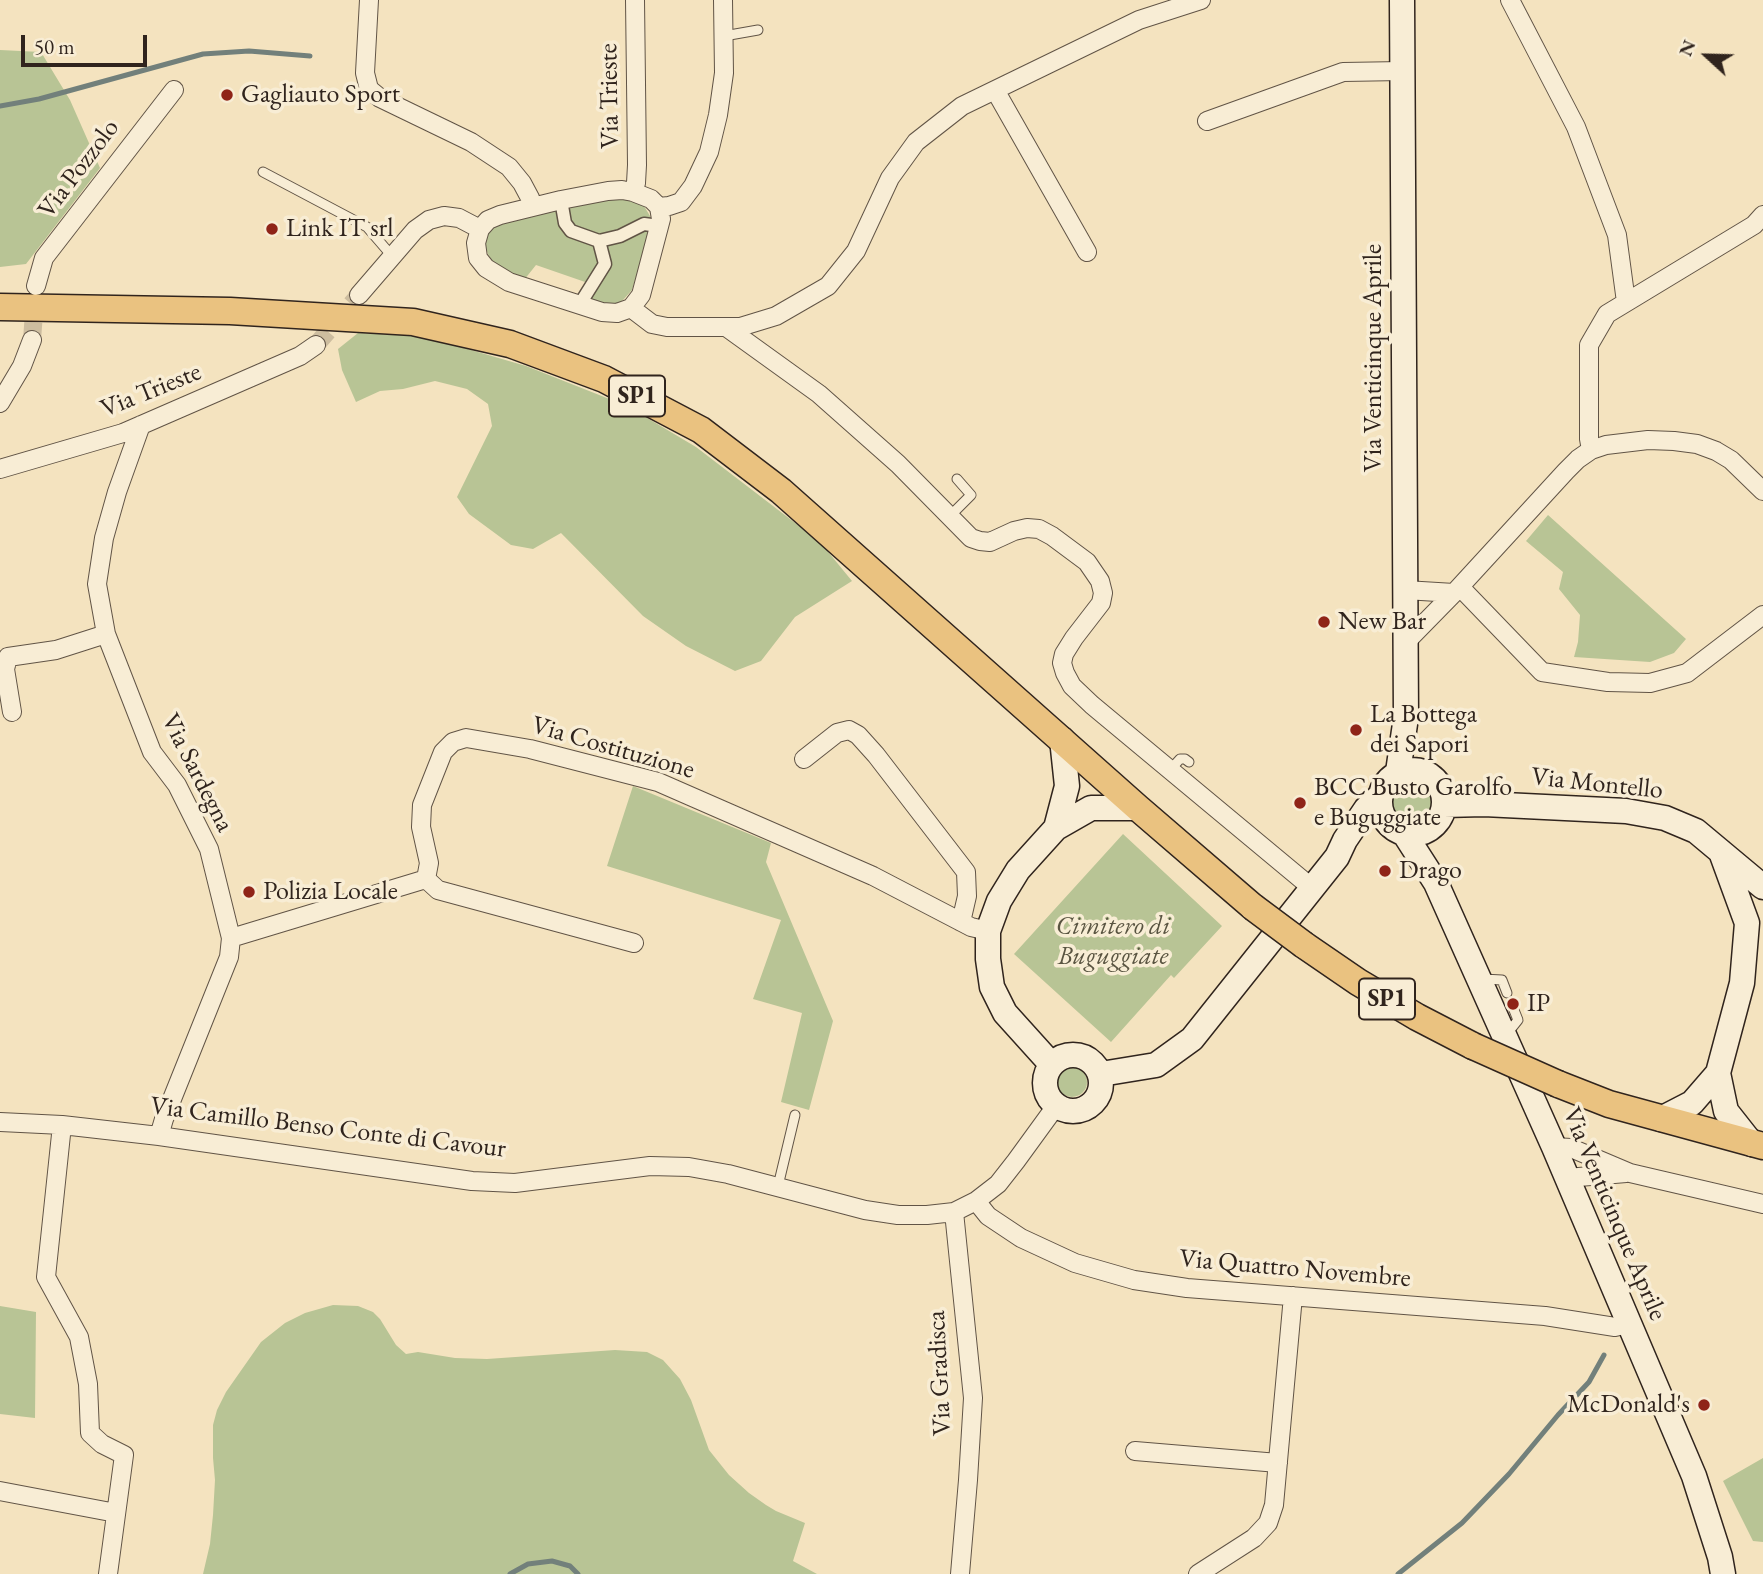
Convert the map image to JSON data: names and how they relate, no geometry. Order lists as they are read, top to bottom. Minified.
{"streets":{"main road":["Via Venticinque Aprile","SP1","Via Montello"],"street":["Via Trieste","Via Pozzolo","Via Costituzione","Via Sardegna","Via Camillo Benso Conte di Cavour","Via Quattro Novembre","Via Gradisca"]},"crossings":[["Via Trieste","Via Sardegna"],["Via Venticinque Aprile","Via Montello"],["Via Venticinque Aprile","Via Quattro Novembre"],["Via Sardegna","Via Camillo Benso Conte di Cavour"],["Via Camillo Benso Conte di Cavour","Via Quattro Novembre"],["Via Camillo Benso Conte di Cavour","Via Gradisca"]],"parks":["Cimitero di Buguggiate"],"places":["Gagliauto Sport","Link IT srl","New Bar","La Bottega dei Sapori","BCC Busto Garolfo e Buguggiate","Drago","Polizia Locale","IP","McDonald's"],"scale_bar":"50 m","north":"left"}
